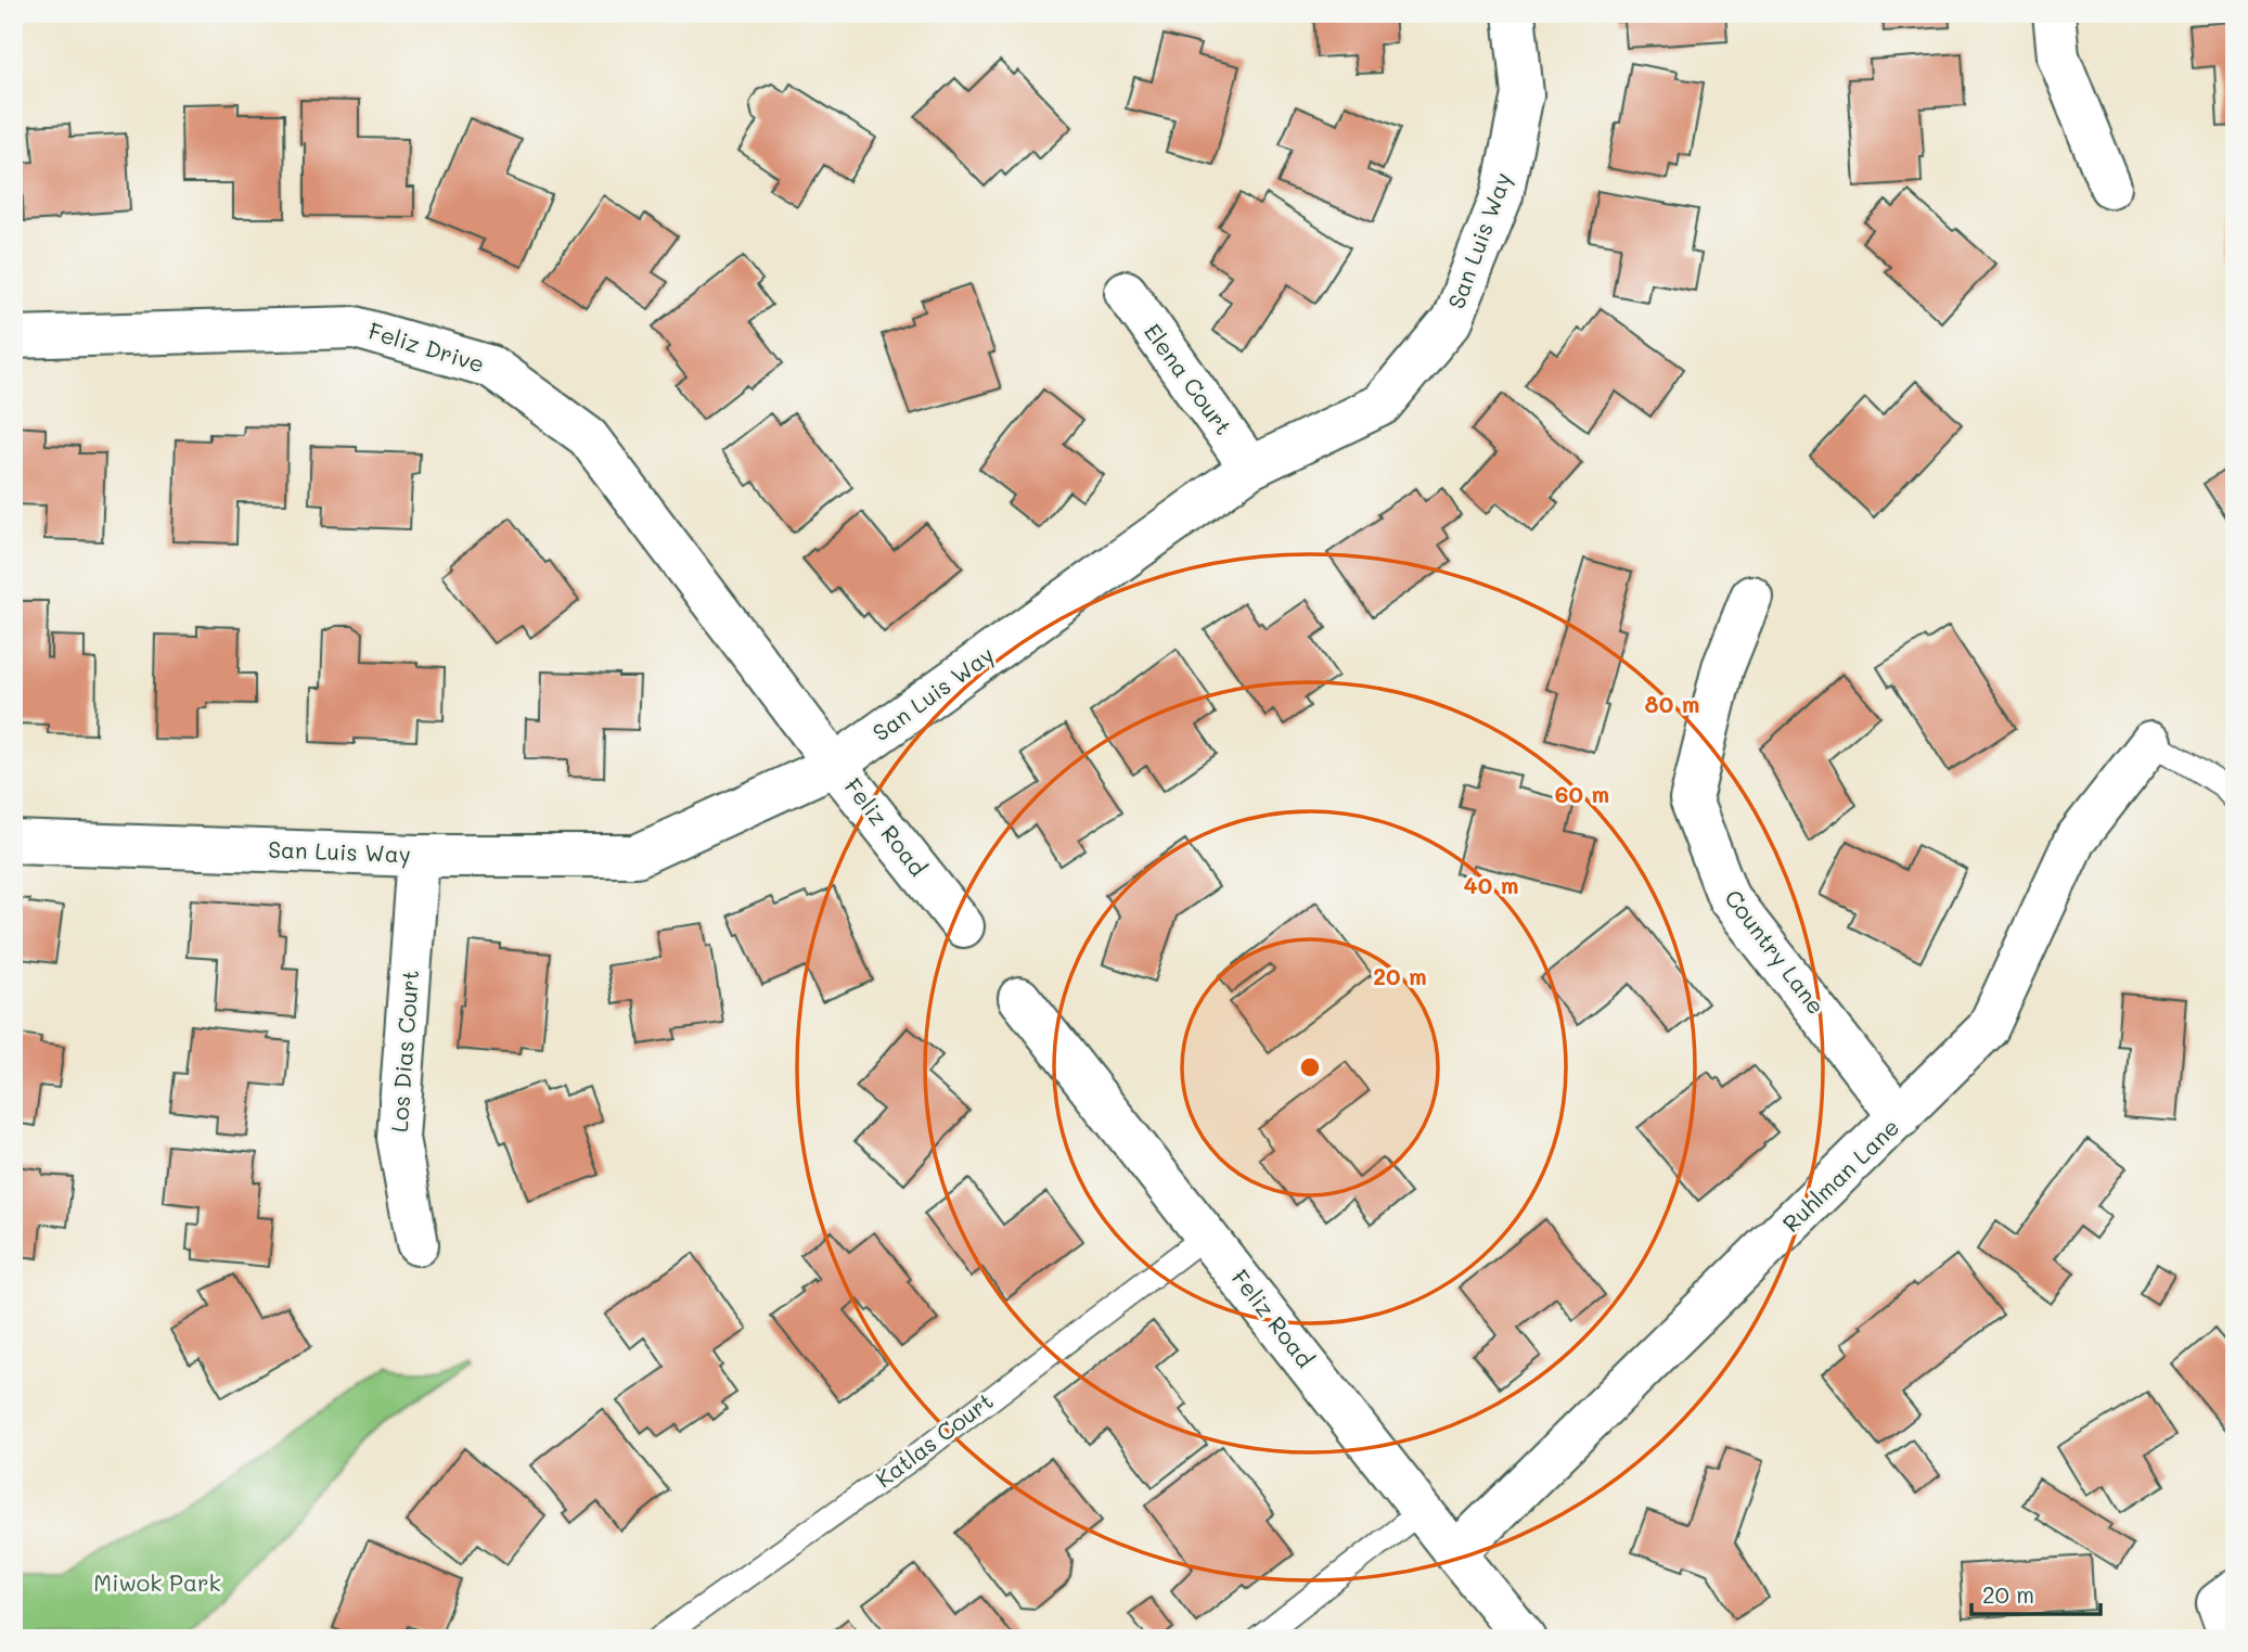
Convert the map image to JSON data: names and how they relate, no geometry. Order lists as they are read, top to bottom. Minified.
{"streets":{"street":["San Luis Way","Feliz Drive","Elena Court","Feliz Road","Country Lane","Los Dias Court","Ruhlman Lane"],"lane":["Katlas Court"]},"crossings":[["San Luis Way","Feliz Drive"],["San Luis Way","Elena Court"],["San Luis Way","Feliz Road"],["San Luis Way","Los Dias Court"],["Feliz Drive","Feliz Road"],["Feliz Road","Ruhlman Lane"],["Feliz Road","Katlas Court"],["Country Lane","Ruhlman Lane"]],"parks":["Miwok Park"],"scale_bar":"20 m","rings":["80 m","60 m","40 m","20 m"]}
